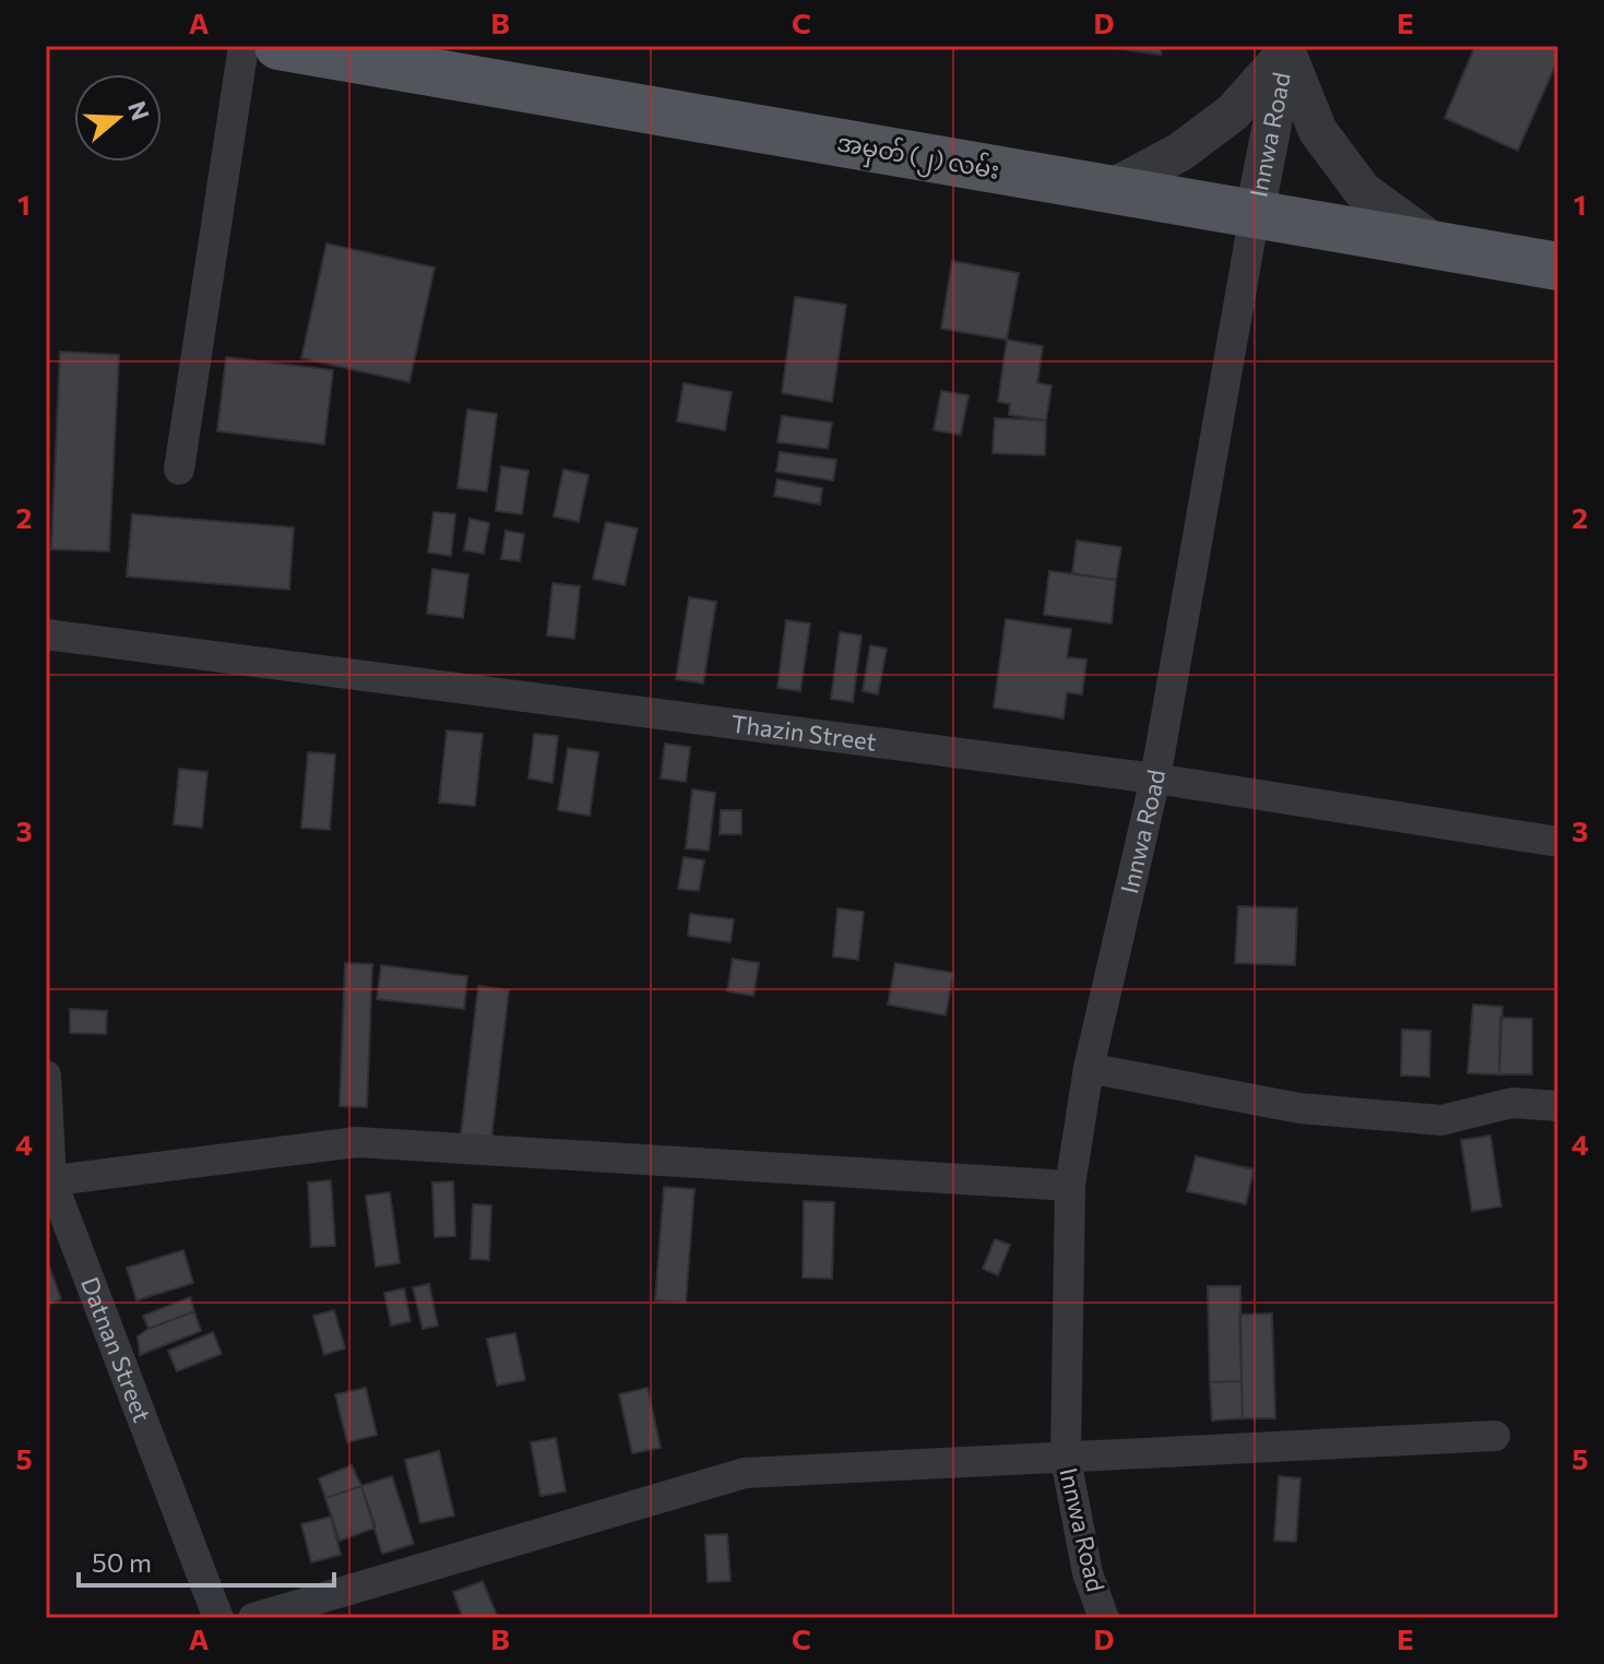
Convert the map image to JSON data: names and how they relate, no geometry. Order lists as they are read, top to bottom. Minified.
{"streets":{"main road":["အမှတ် (၂) လမ်း"],"street":["Innwa Road","Thazin Street","Datnan Street"]},"crossings":[["Innwa Road","အမှတ် (၂) လမ်း"],["Innwa Road","Thazin Street"]],"scale_bar":"50 m","north":"right","grid":{"columns":["A","B","C","D","E"],"rows":["1","2","3","4","5"]}}
